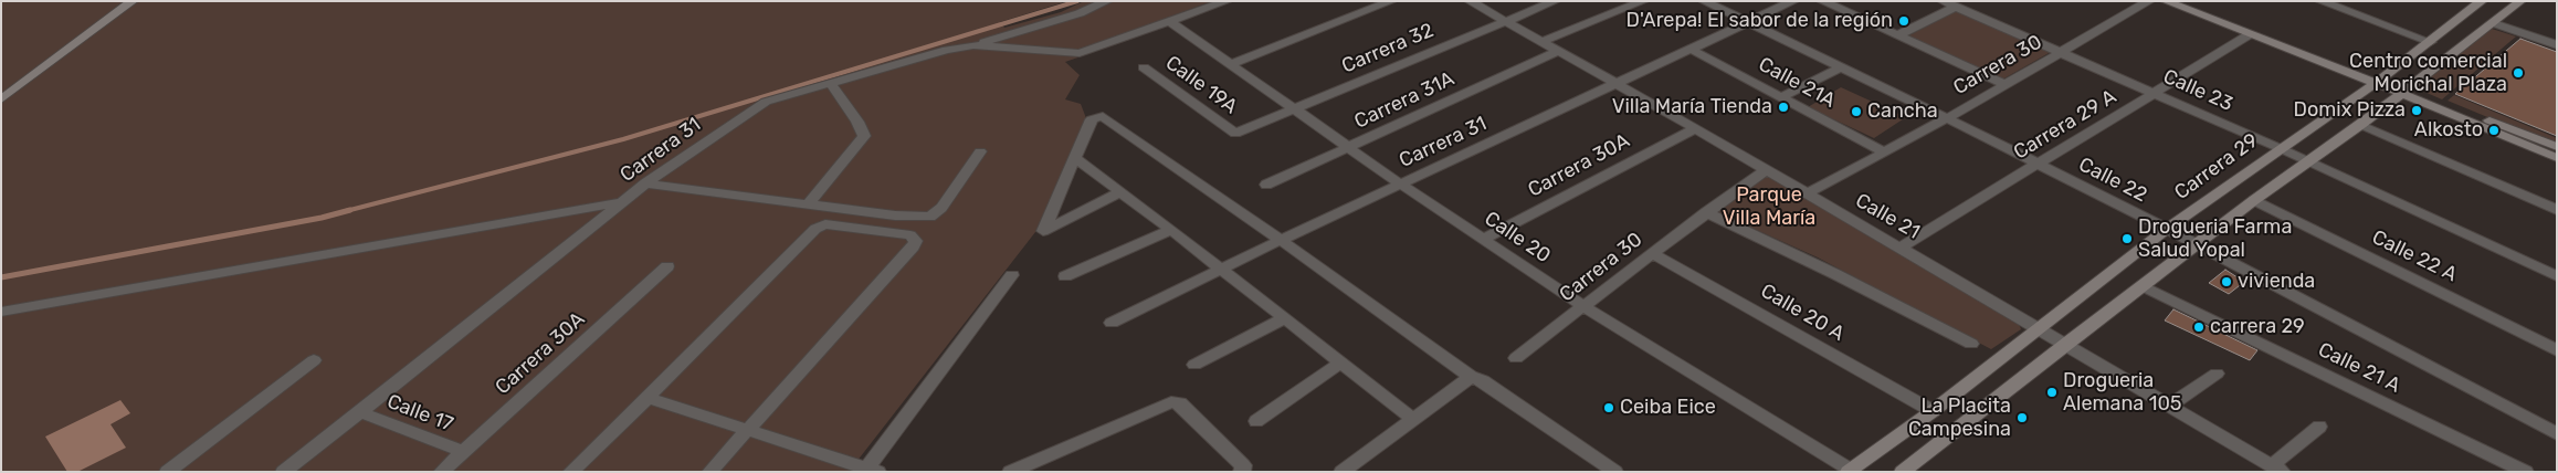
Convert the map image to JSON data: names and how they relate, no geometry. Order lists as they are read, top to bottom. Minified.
{"streets":{"main road":["Carrera 29"],"street":["Carrera 32","Carrera 30","Calle 21A","Calle 19A","Calle 23","Carrera 31A","Carrera 29 A","Carrera 31","Carrera 30A","Calle 22","Calle 21","Calle 20","Calle 22 A","Calle 20 A","Calle 21 A","Calle 17"]},"crossings":[["Carrera 32","Calle 19A"],["Carrera 32","Calle 21"],["Carrera 32","Calle 20"],["Carrera 30","Calle 21A"],["Carrera 30","Calle 23"],["Carrera 30","Calle 22"],["Carrera 30","Calle 21"],["Carrera 30","Calle 20"],["Carrera 30","Calle 20 A"],["Calle 21A","Carrera 31"],["Calle 23","Carrera 29 A"],["Calle 23","Carrera 29"],["Carrera 31A","Calle 21"],["Carrera 31A","Calle 20"],["Carrera 29 A","Calle 22"],["Carrera 29 A","Calle 21"],["Carrera 31","Calle 22"],["Carrera 31","Calle 21"],["Carrera 31","Calle 20"],["Carrera 31","Calle 17"],["Carrera 30A","Calle 21"],["Carrera 30A","Calle 20"],["Carrera 30A","Calle 17"],["Carrera 29","Calle 22"],["Carrera 29","Calle 21"],["Carrera 29","Calle 20"],["Carrera 29","Calle 20 A"]],"parks":["Parque Villa María"],"places":["D'Arepa! El sabor de la región","Centro comercial Morichal Plaza","Villa María Tienda","Domix Pizza","Cancha","Alkosto","Drogueria Farma Salud Yopal","vivienda","carrera 29","Drogueria Alemana 105","Ceiba Eice","La Placita Campesina"]}
